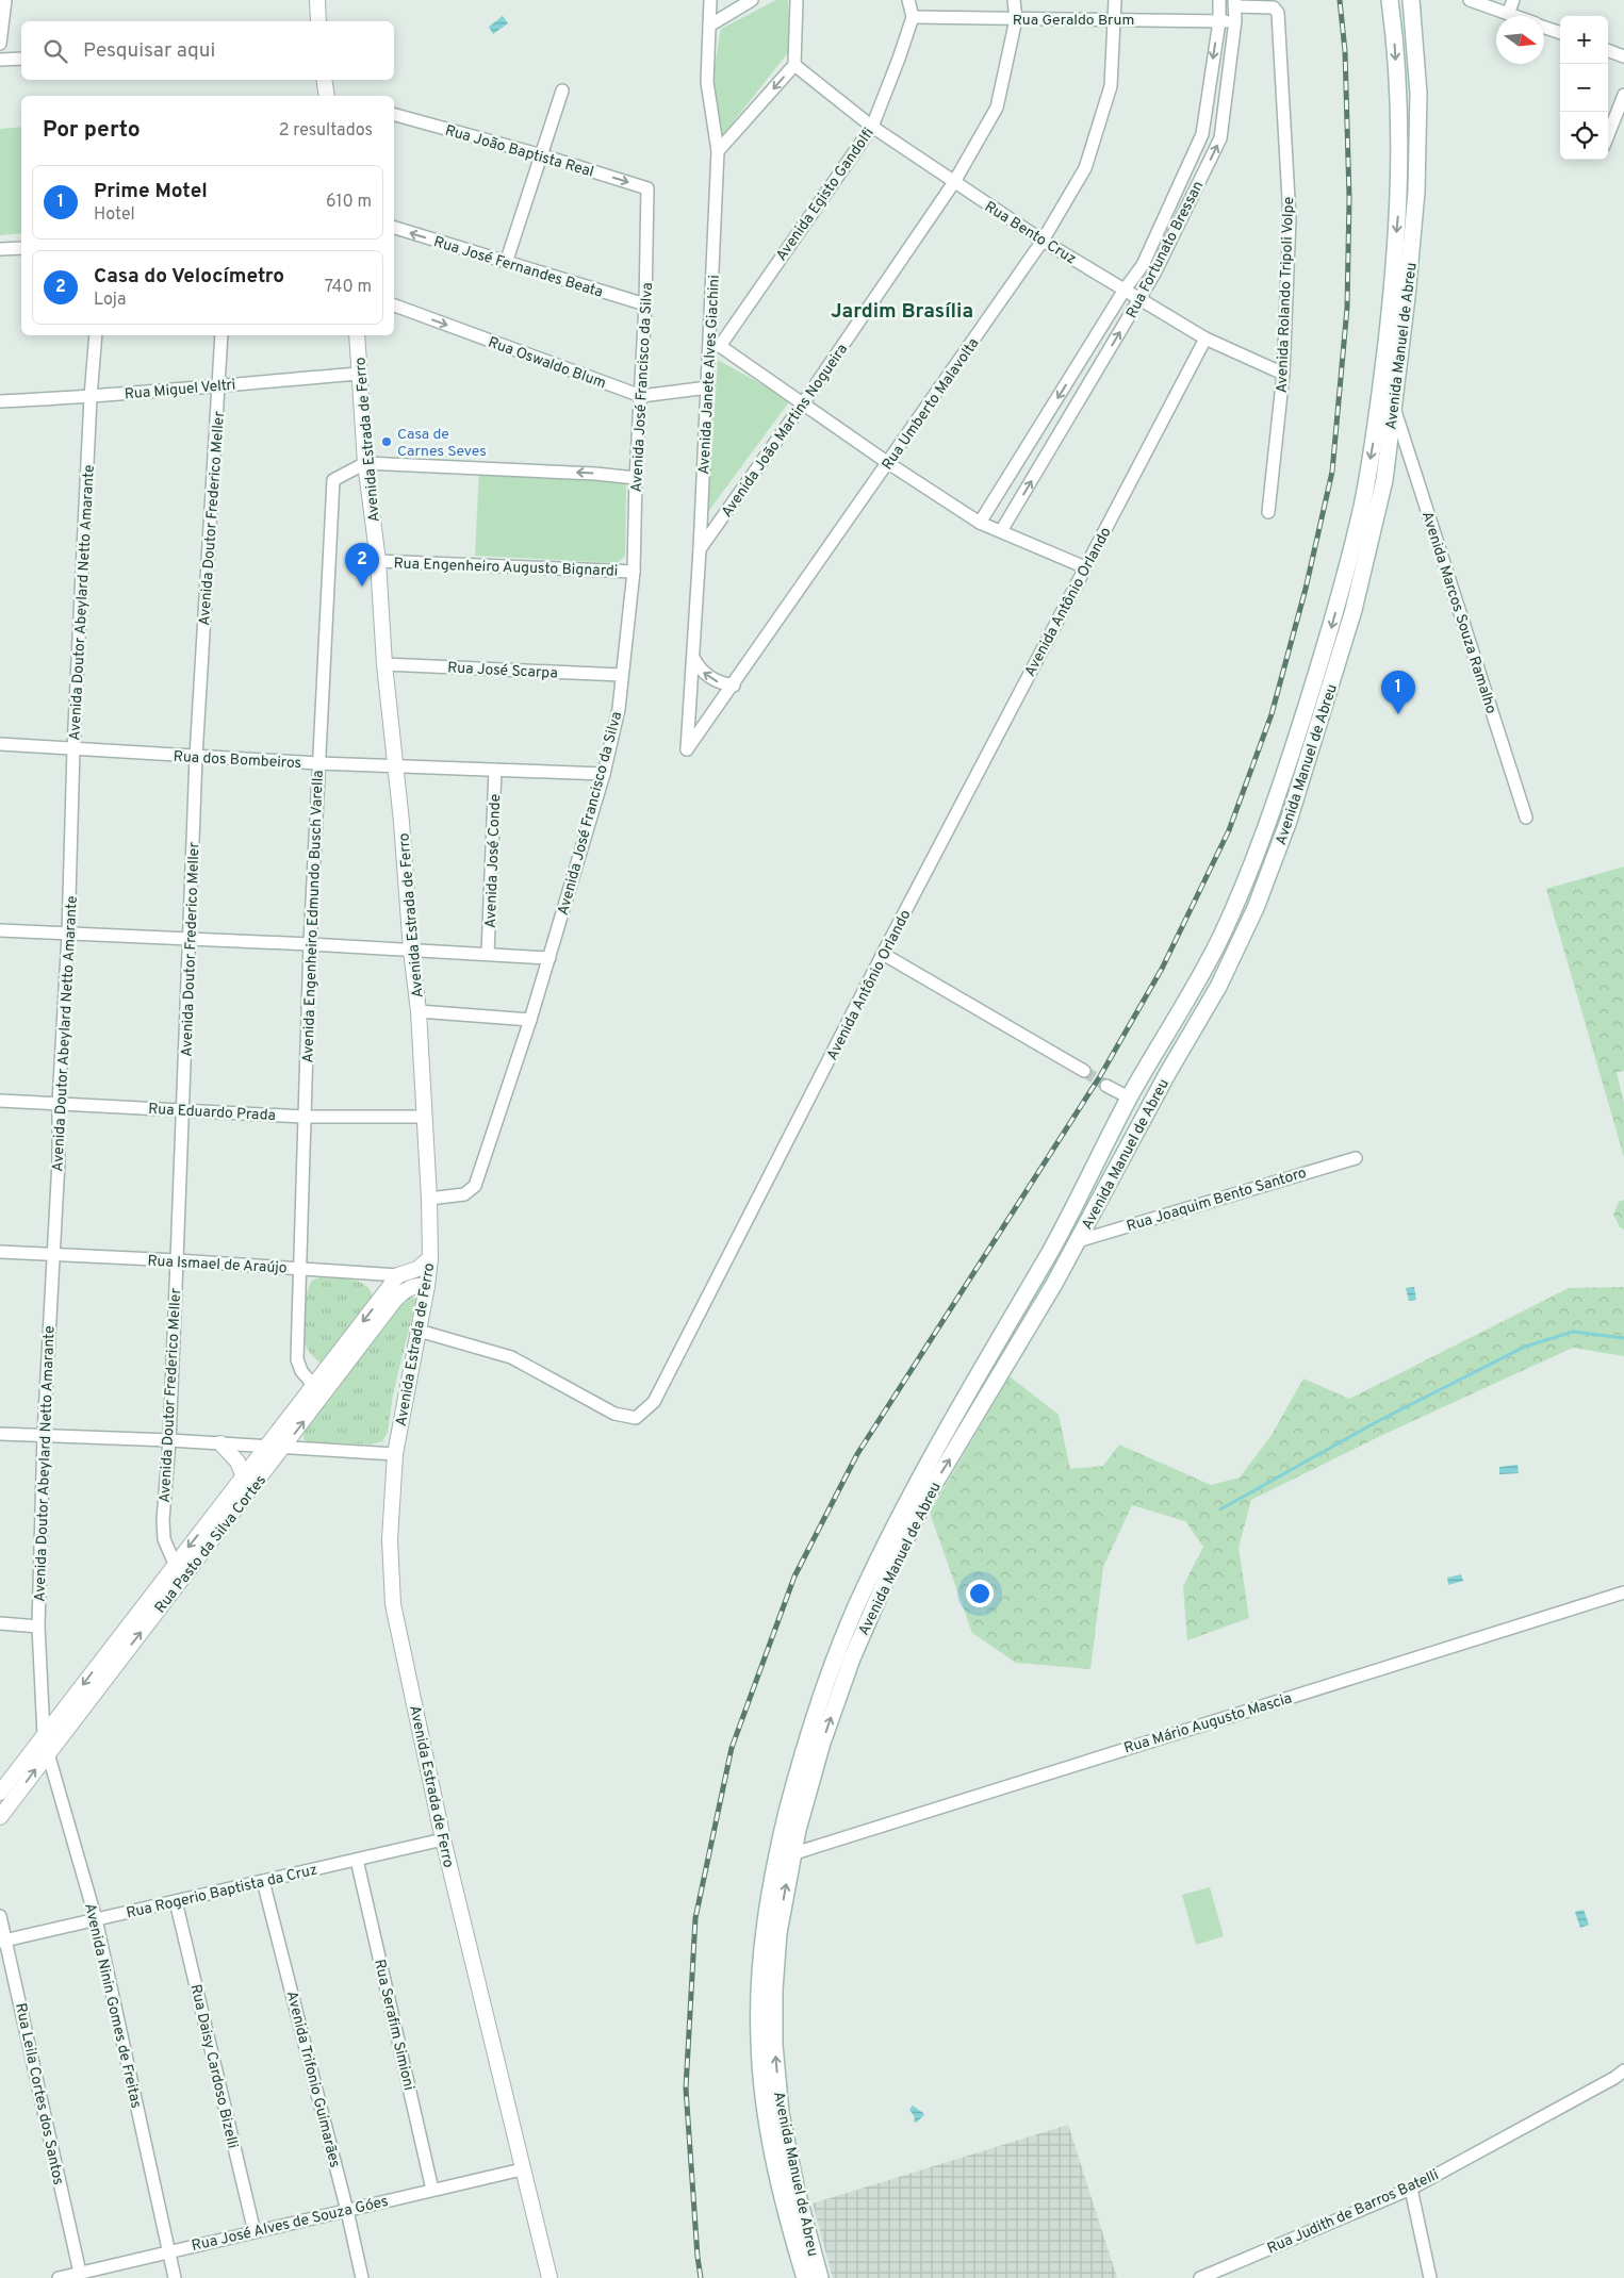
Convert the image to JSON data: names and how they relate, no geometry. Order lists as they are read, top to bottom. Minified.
{"streets":{"main road":["Avenida Manuel de Abreu"],"street":["Rua Geraldo Brum","Rua João Baptista Real","Avenida Egisto Gandolfi","Rua Bento Cruz","Rua Fortunato Bressan","Rua José Fernandes Beata","Avenida Rolando Tripoli Volpe","Rua Oswaldo Blum","Avenida Janete Alves Giachini","Avenida José Francisco da Silva","Rua Miguel Veltri","Rua Umberto Malavolta","Avenida João Martins Nogueira","Avenida Estrada de Ferro","Avenida Doutor Frederico Meller","Rua Engenheiro Augusto Bignardi","Avenida Antônio Orlando","Avenida Doutor Abeylard Netto Amarante","Avenida Marcos Souza Ramalho","Rua José Scarpa","Rua dos Bombeiros","Avenida José Conde","Avenida Engenheiro Edmundo Busch Varella","Rua Eduardo Prada","Rua Joaquim Bento Santoro","Rua Ismael de Araújo","Rua Pasto da Silva Cortes","Rua Mário Augusto Mascia","Rua Rogerio Baptista da Cruz","Avenida Ninin Gomes de Freitas","Rua Serafim Simioni","Rua Daisy Cardoso Bizelli","Avenida Trifonio Guimarães","Rua Leila Cortes dos Santos","Rua Judith de Barros Batelli","Rua José Alves de Souza Góes"]},"crossings":[["Rua Geraldo Brum","Avenida Egisto Gandolfi"],["Rua Geraldo Brum","Rua Fortunato Bressan"],["Rua Geraldo Brum","Rua Umberto Malavolta"],["Rua Geraldo Brum","Avenida João Martins Nogueira"],["Rua João Baptista Real","Avenida José Francisco da Silva"],["Avenida Egisto Gandolfi","Rua Bento Cruz"],["Avenida Egisto Gandolfi","Avenida Janete Alves Giachini"],["Rua Bento Cruz","Rua Fortunato Bressan"],["Rua Bento Cruz","Avenida Rolando Tripoli Volpe"],["Rua Bento Cruz","Rua Umberto Malavolta"],["Rua Bento Cruz","Avenida João Martins Nogueira"],["Rua Bento Cruz","Avenida Antônio Orlando"],["Rua Fortunato Bressan","Avenida Rolando Tripoli Volpe"],["Rua José Fernandes Beata","Avenida José Francisco da Silva"],["Avenida Manuel de Abreu","Avenida Marcos Souza Ramalho"],["Avenida Manuel de Abreu","Rua Joaquim Bento Santoro"],["Avenida Manuel de Abreu","Rua Mário Augusto Mascia"],["Rua Oswaldo Blum","Avenida Janete Alves Giachini"],["Rua Oswaldo Blum","Avenida José Francisco da Silva"],["Avenida Janete Alves Giachini","Rua Umberto Malavolta"],["Avenida Janete Alves Giachini","Avenida João Martins Nogueira"],["Avenida José Francisco da Silva","Avenida Estrada de Ferro"],["Avenida José Francisco da Silva","Rua Engenheiro Augusto Bignardi"],["Avenida José Francisco da Silva","Rua José Scarpa"],["Avenida José Francisco da Silva","Rua dos Bombeiros"],["Rua Miguel Veltri","Avenida Estrada de Ferro"],["Rua Miguel Veltri","Avenida Doutor Frederico Meller"],["Rua Miguel Veltri","Avenida Doutor Abeylard Netto Amarante"],["Avenida Estrada de Ferro","Rua Engenheiro Augusto Bignardi"],["Avenida Estrada de Ferro","Avenida Antônio Orlando"],["Avenida Estrada de Ferro","Rua José Scarpa"],["Avenida Estrada de Ferro","Rua dos Bombeiros"],["Avenida Estrada de Ferro","Avenida Engenheiro Edmundo Busch Varella"],["Avenida Estrada de Ferro","Rua Eduardo Prada"],["Avenida Estrada de Ferro","Rua Ismael de Araújo"],["Avenida Estrada de Ferro","Rua Pasto da Silva Cortes"],["Avenida Estrada de Ferro","Rua Rogerio Baptista da Cruz"],["Avenida Estrada de Ferro","Rua José Alves de Souza Góes"],["Avenida Doutor Frederico Meller","Rua dos Bombeiros"],["Avenida Doutor Frederico Meller","Rua Eduardo Prada"],["Avenida Doutor Frederico Meller","Rua Ismael de Araújo"],["Avenida Doutor Frederico Meller","Rua Pasto da Silva Cortes"],["Avenida Doutor Abeylard Netto Amarante","Rua dos Bombeiros"],["Avenida Doutor Abeylard Netto Amarante","Rua Eduardo Prada"],["Avenida Doutor Abeylard Netto Amarante","Rua Ismael de Araújo"],["Avenida Doutor Abeylard Netto Amarante","Rua Pasto da Silva Cortes"],["Avenida Doutor Abeylard Netto Amarante","Avenida Ninin Gomes de Freitas"],["Rua dos Bombeiros","Avenida José Conde"],["Rua dos Bombeiros","Avenida Engenheiro Edmundo Busch Varella"],["Avenida Engenheiro Edmundo Busch Varella","Rua Eduardo Prada"],["Avenida Engenheiro Edmundo Busch Varella","Rua Ismael de Araújo"],["Avenida Engenheiro Edmundo Busch Varella","Rua Pasto da Silva Cortes"],["Rua Ismael de Araújo","Rua Pasto da Silva Cortes"],["Rua Pasto da Silva Cortes","Avenida Ninin Gomes de Freitas"],["Rua Rogerio Baptista da Cruz","Avenida Ninin Gomes de Freitas"],["Rua Rogerio Baptista da Cruz","Rua Serafim Simioni"],["Rua Rogerio Baptista da Cruz","Rua Daisy Cardoso Bizelli"],["Rua Rogerio Baptista da Cruz","Avenida Trifonio Guimarães"],["Rua Rogerio Baptista da Cruz","Rua Leila Cortes dos Santos"],["Avenida Ninin Gomes de Freitas","Rua José Alves de Souza Góes"],["Rua Serafim Simioni","Rua José Alves de Souza Góes"],["Rua Daisy Cardoso Bizelli","Rua José Alves de Souza Góes"],["Avenida Trifonio Guimarães","Rua José Alves de Souza Góes"],["Rua Leila Cortes dos Santos","Rua José Alves de Souza Góes"]],"one_way":["Rua João Baptista Real","Rua José Fernandes Beata","Rua Oswaldo Blum"],"districts":["Jardim Brasília"],"places":["Casa de Carnes Seves"],"north":"right","page":{"map_buttons":["+","−"],"search":"Pesquisar aqui","heading":["Por perto","2 resultados"],"list":[{"mark":"1","name":"Prime Motel","note":"Hotel","value":"610 m"},{"mark":"2","name":"Casa do Velocímetro","note":"Loja","value":"740 m"}],"pins":["2","1"]}}
